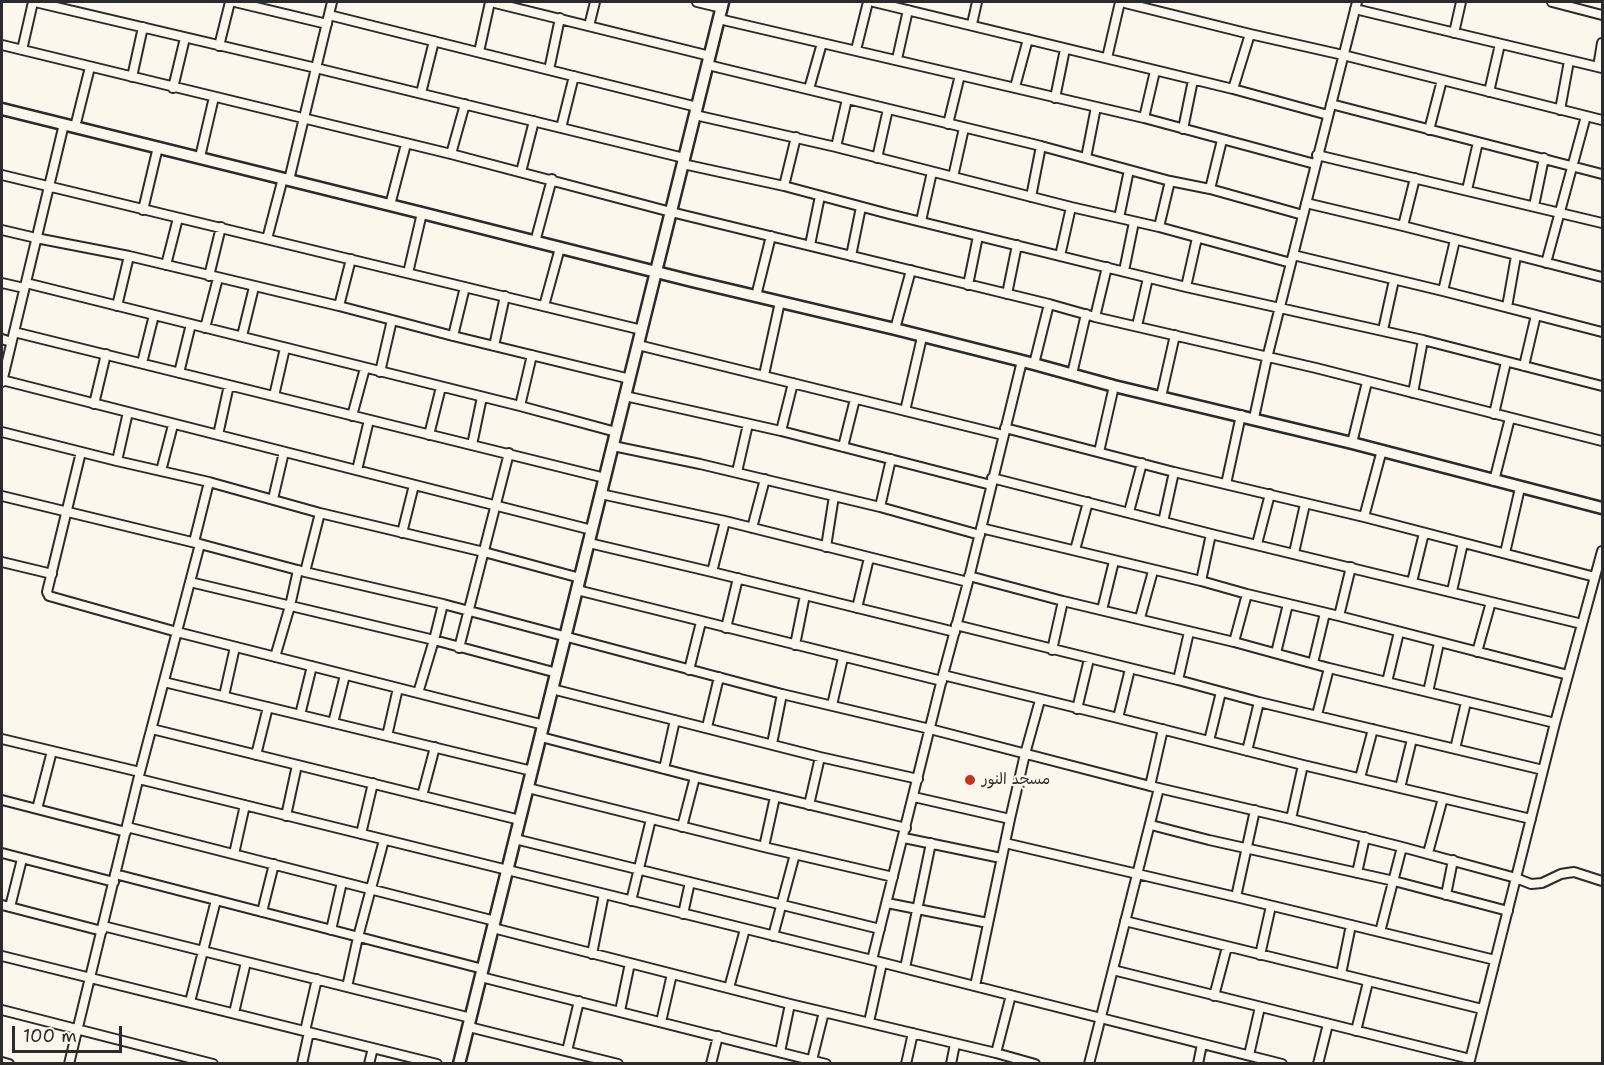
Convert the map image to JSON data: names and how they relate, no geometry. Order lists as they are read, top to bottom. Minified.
{"places":["مسجد النور"],"scale_bar":"100 m"}
